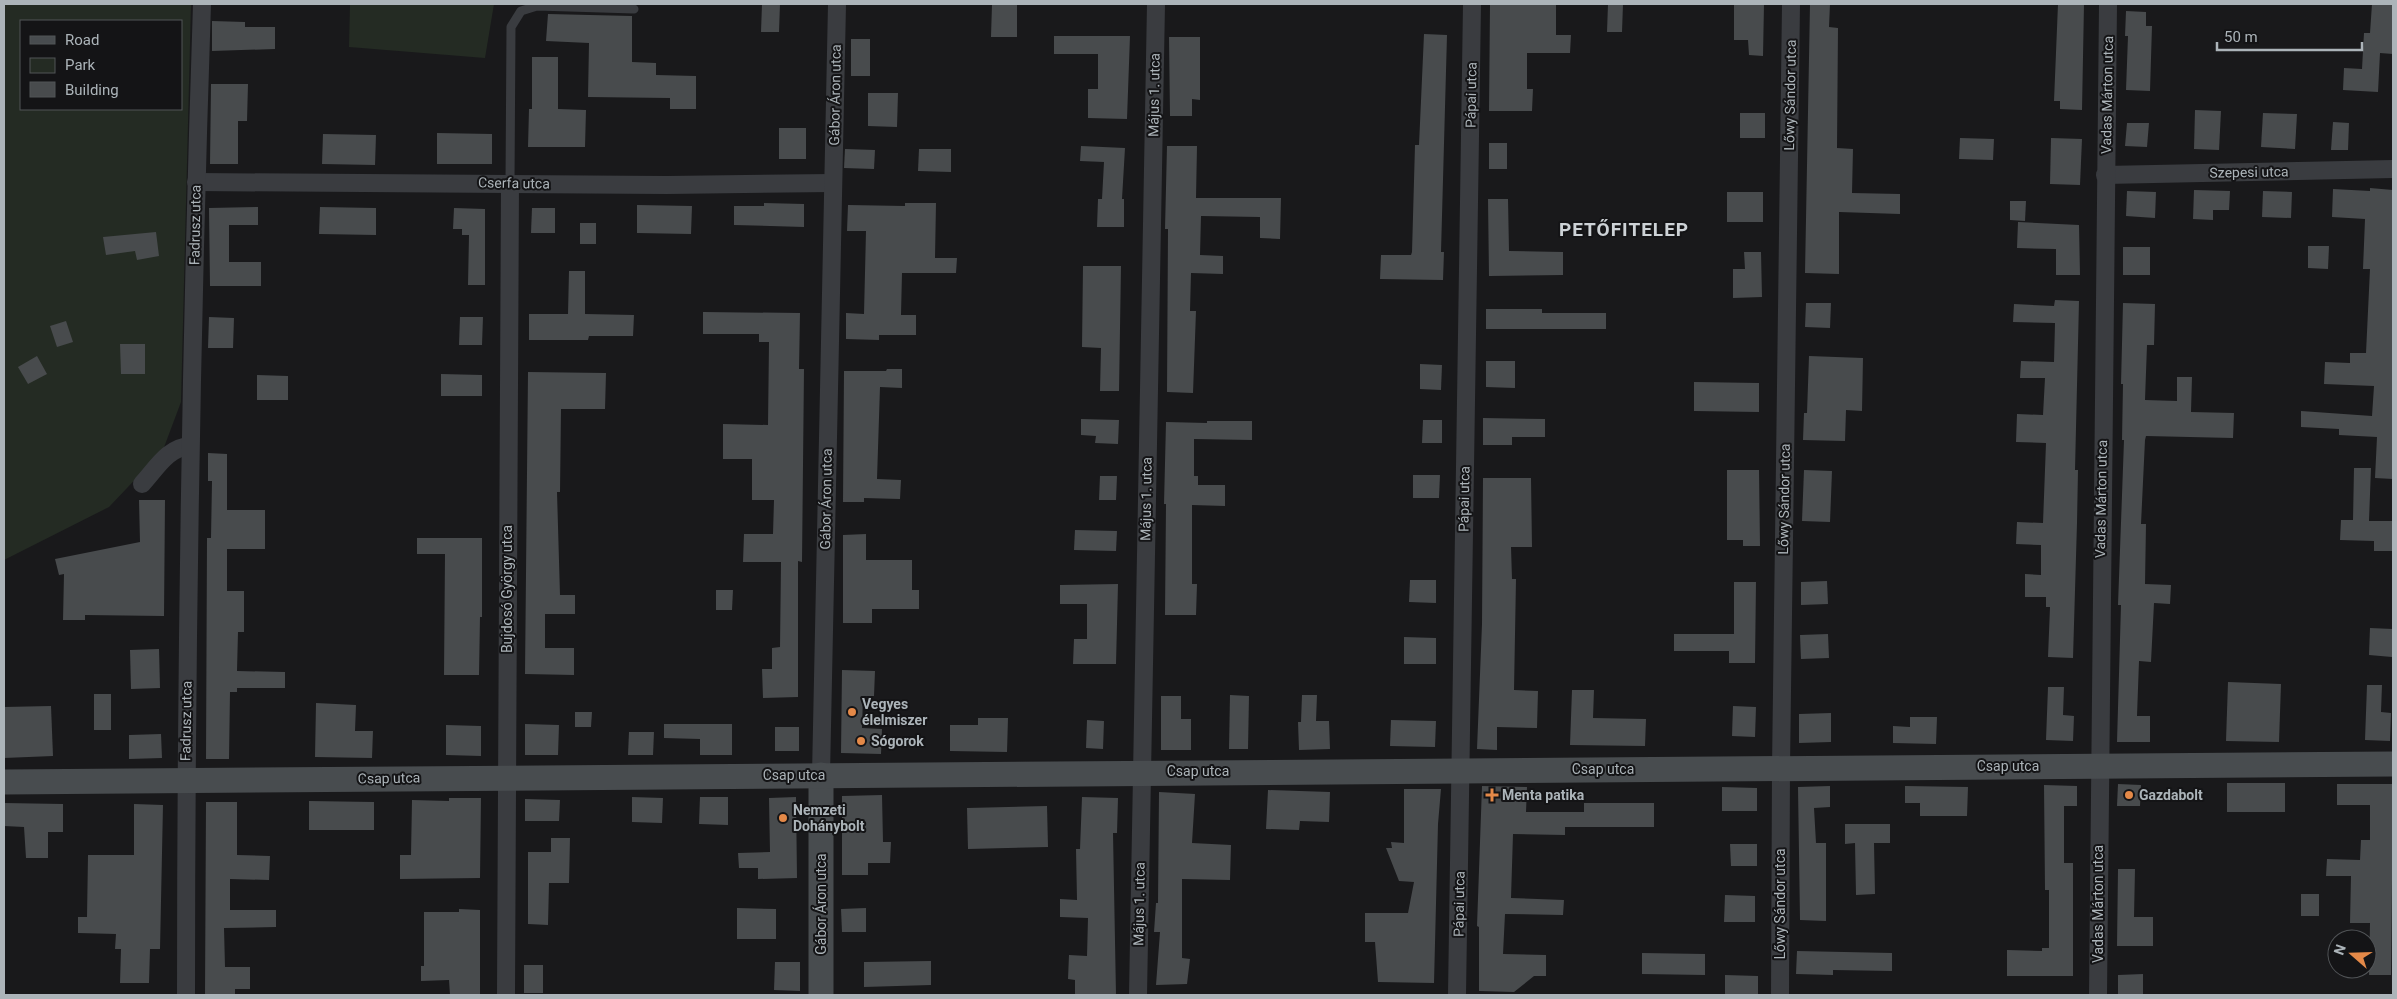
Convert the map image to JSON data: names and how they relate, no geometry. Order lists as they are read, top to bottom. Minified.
{"streets":{"street":["Gábor Áron utca","Május 1. utca","Pápai utca","Lőwy Sándor utca","Vadas Márton utca","Szepesi utca","Cserfa utca","Fadrusz utca","Bujdosó György utca","Csap utca"]},"crossings":[["Gábor Áron utca","Cserfa utca"],["Gábor Áron utca","Csap utca"],["Május 1. utca","Csap utca"],["Pápai utca","Csap utca"],["Lőwy Sándor utca","Csap utca"],["Vadas Márton utca","Szepesi utca"],["Vadas Márton utca","Csap utca"],["Cserfa utca","Fadrusz utca"],["Cserfa utca","Bujdosó György utca"],["Fadrusz utca","Csap utca"],["Bujdosó György utca","Csap utca"]],"districts":["PETŐFITELEP"],"places":{"other":["Vegyes élelmiszer","Sógorok","Gazdabolt","Nemzeti Dohánybolt"],"health":["Menta patika"]},"legend":["Road","Park","Building"],"scale_bar":"50 m","north":"left"}
